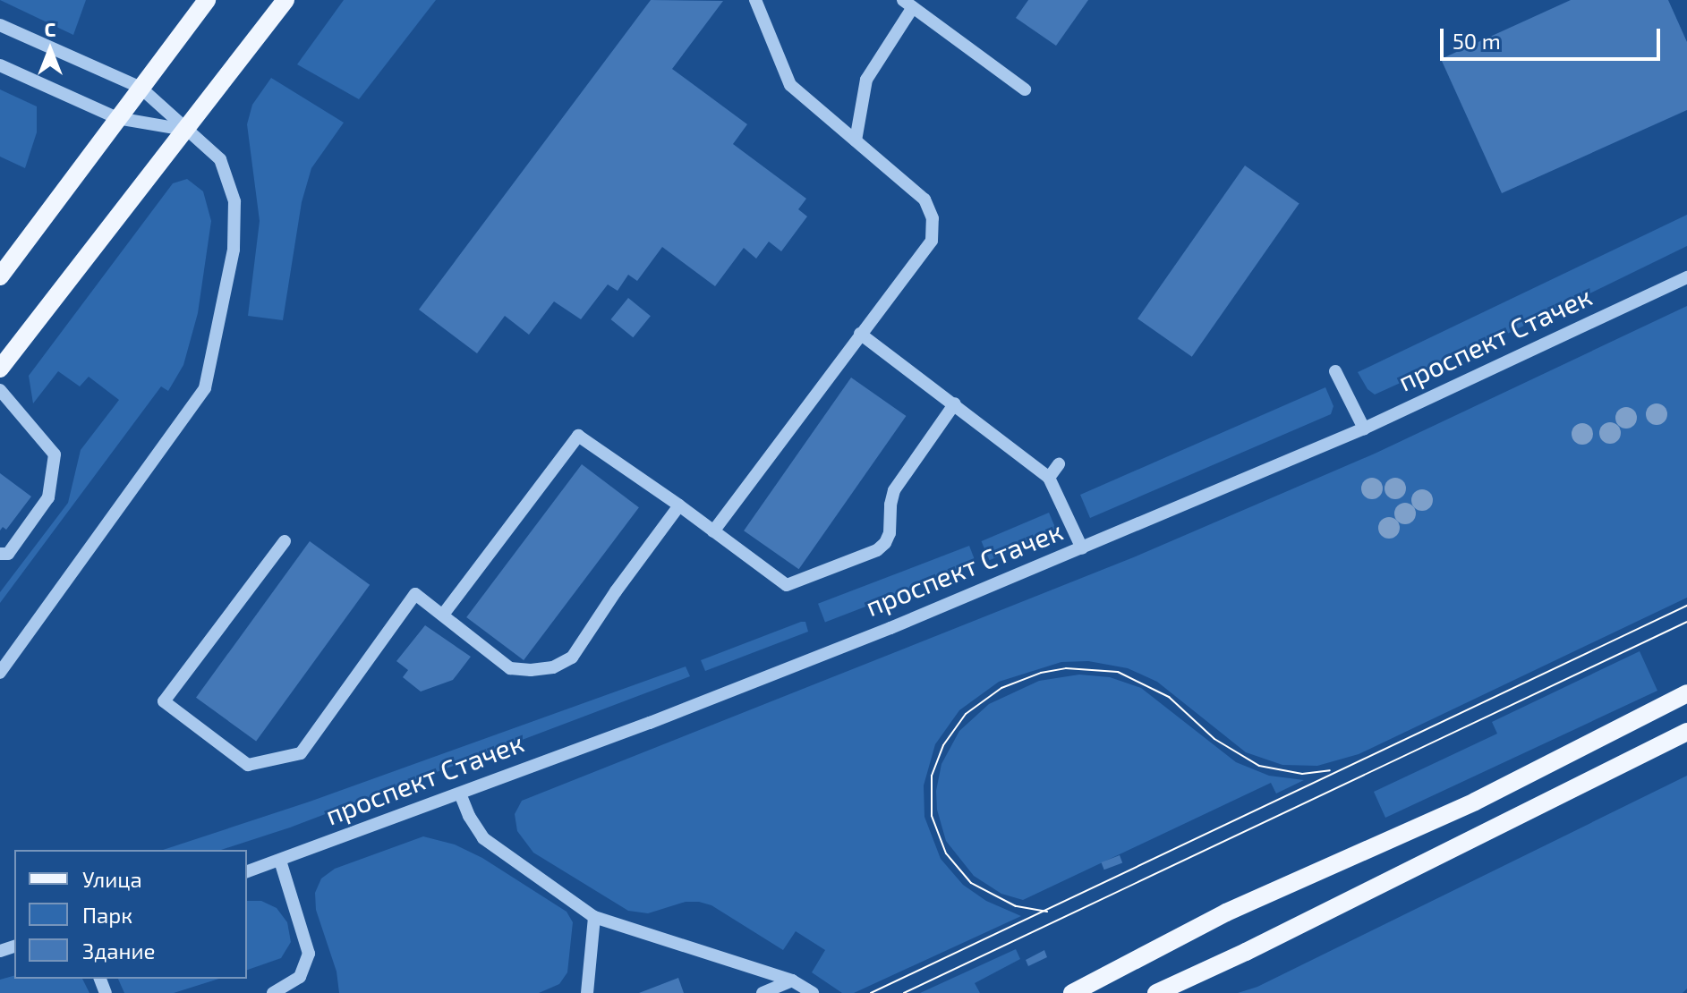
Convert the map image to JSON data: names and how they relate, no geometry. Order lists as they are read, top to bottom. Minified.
{"streets":{"street":["проспект Стачек"]},"legend":["Улица","Парк","Здание"],"scale_bar":"50 m","north":"top"}
